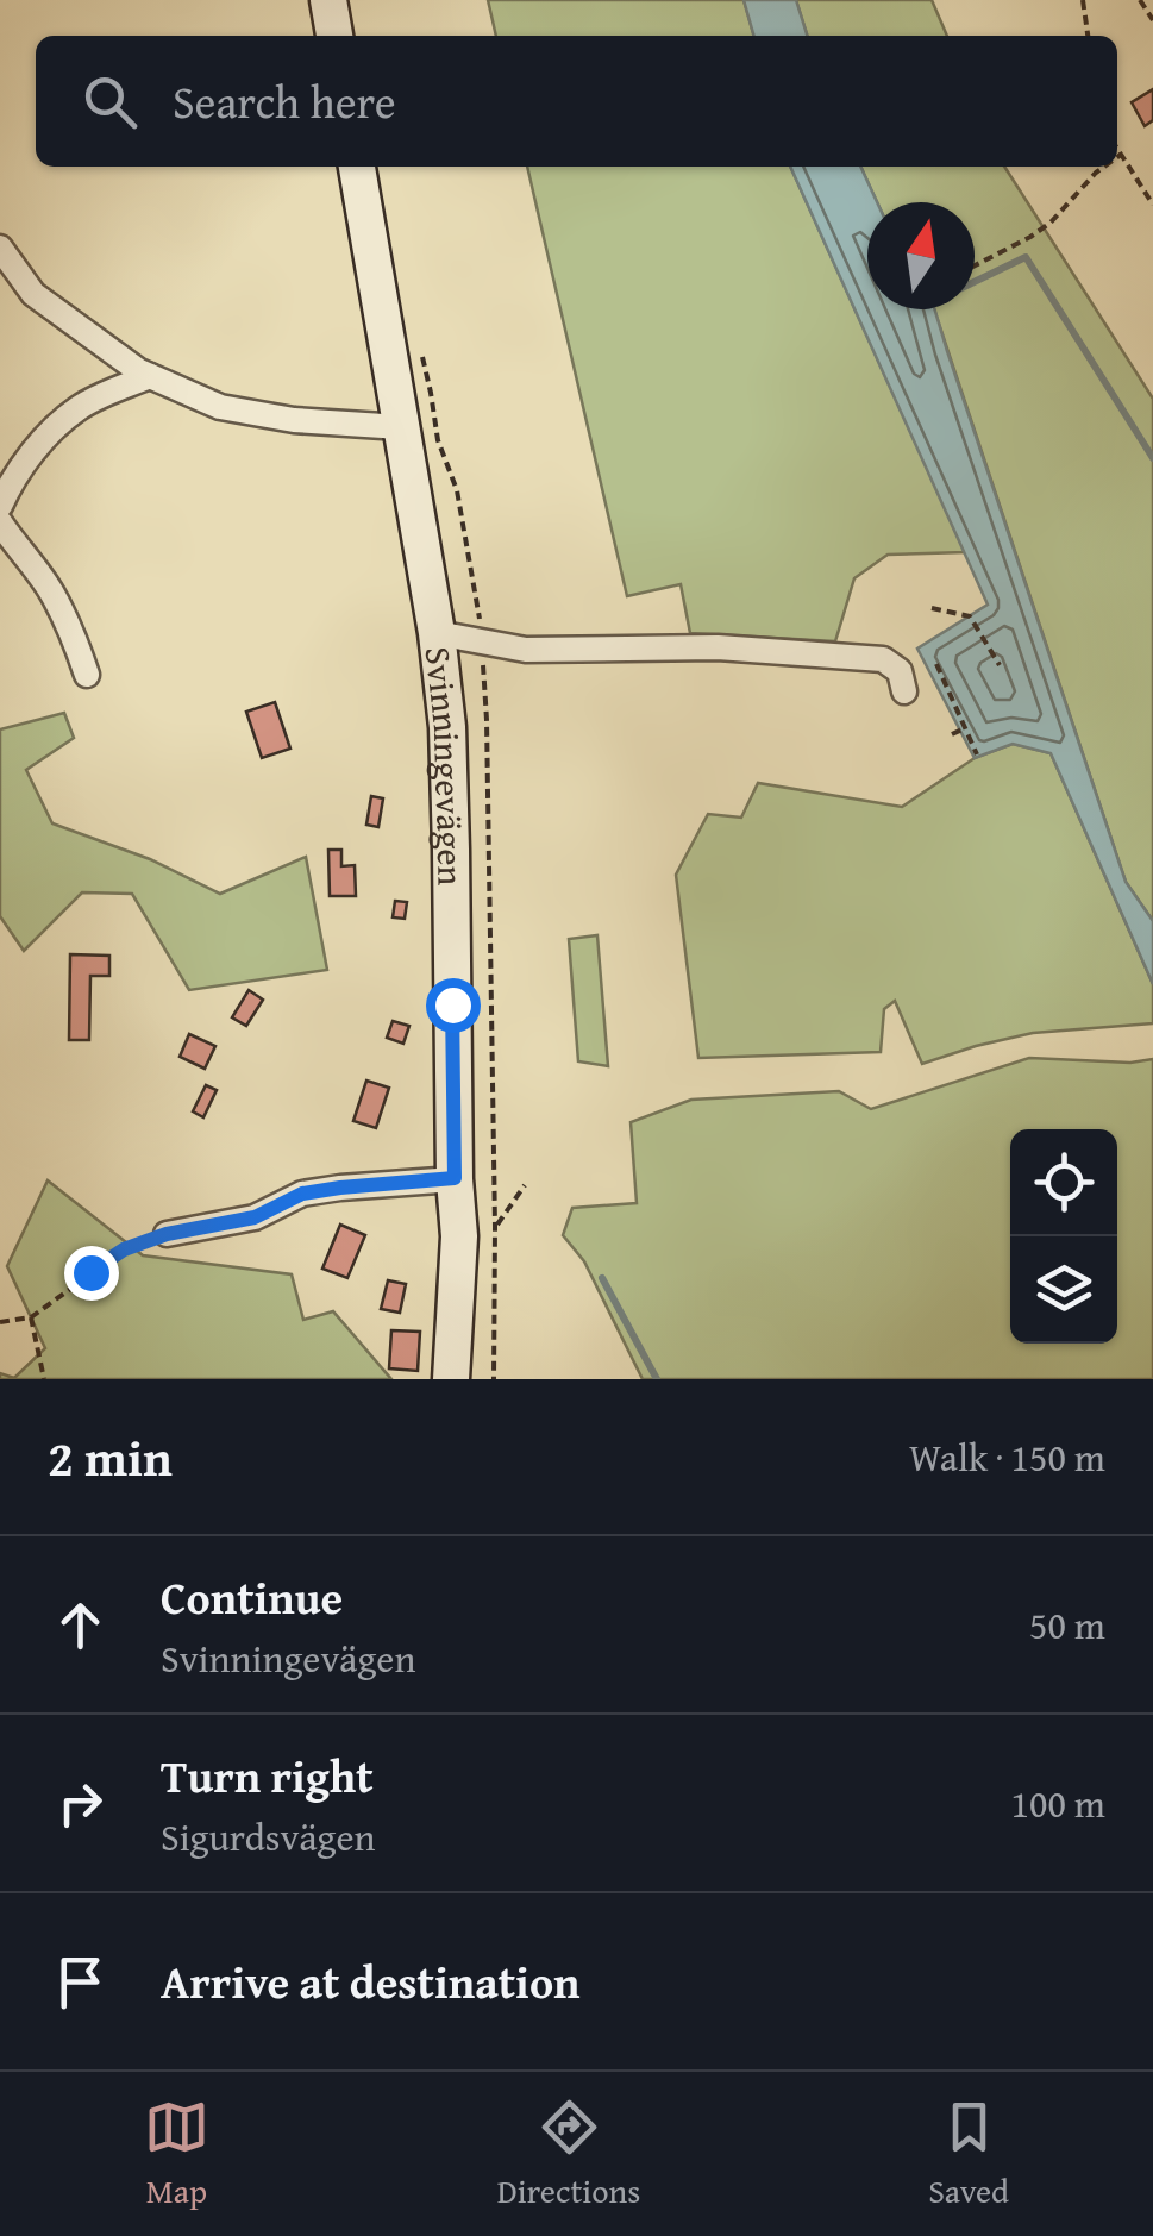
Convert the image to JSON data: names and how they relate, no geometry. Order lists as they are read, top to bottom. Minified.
{"streets":{"main road":["Svinningevägen"]},"north":"top","page":{"search":"Search here","heading":["2 min","Walk · 150 m"],"list":[["Continue","Svinningevägen","50 m"],["Turn right","Sigurdsvägen","100 m"],"Arrive at destination"],"nav":["Map","Directions","Saved"]}}
